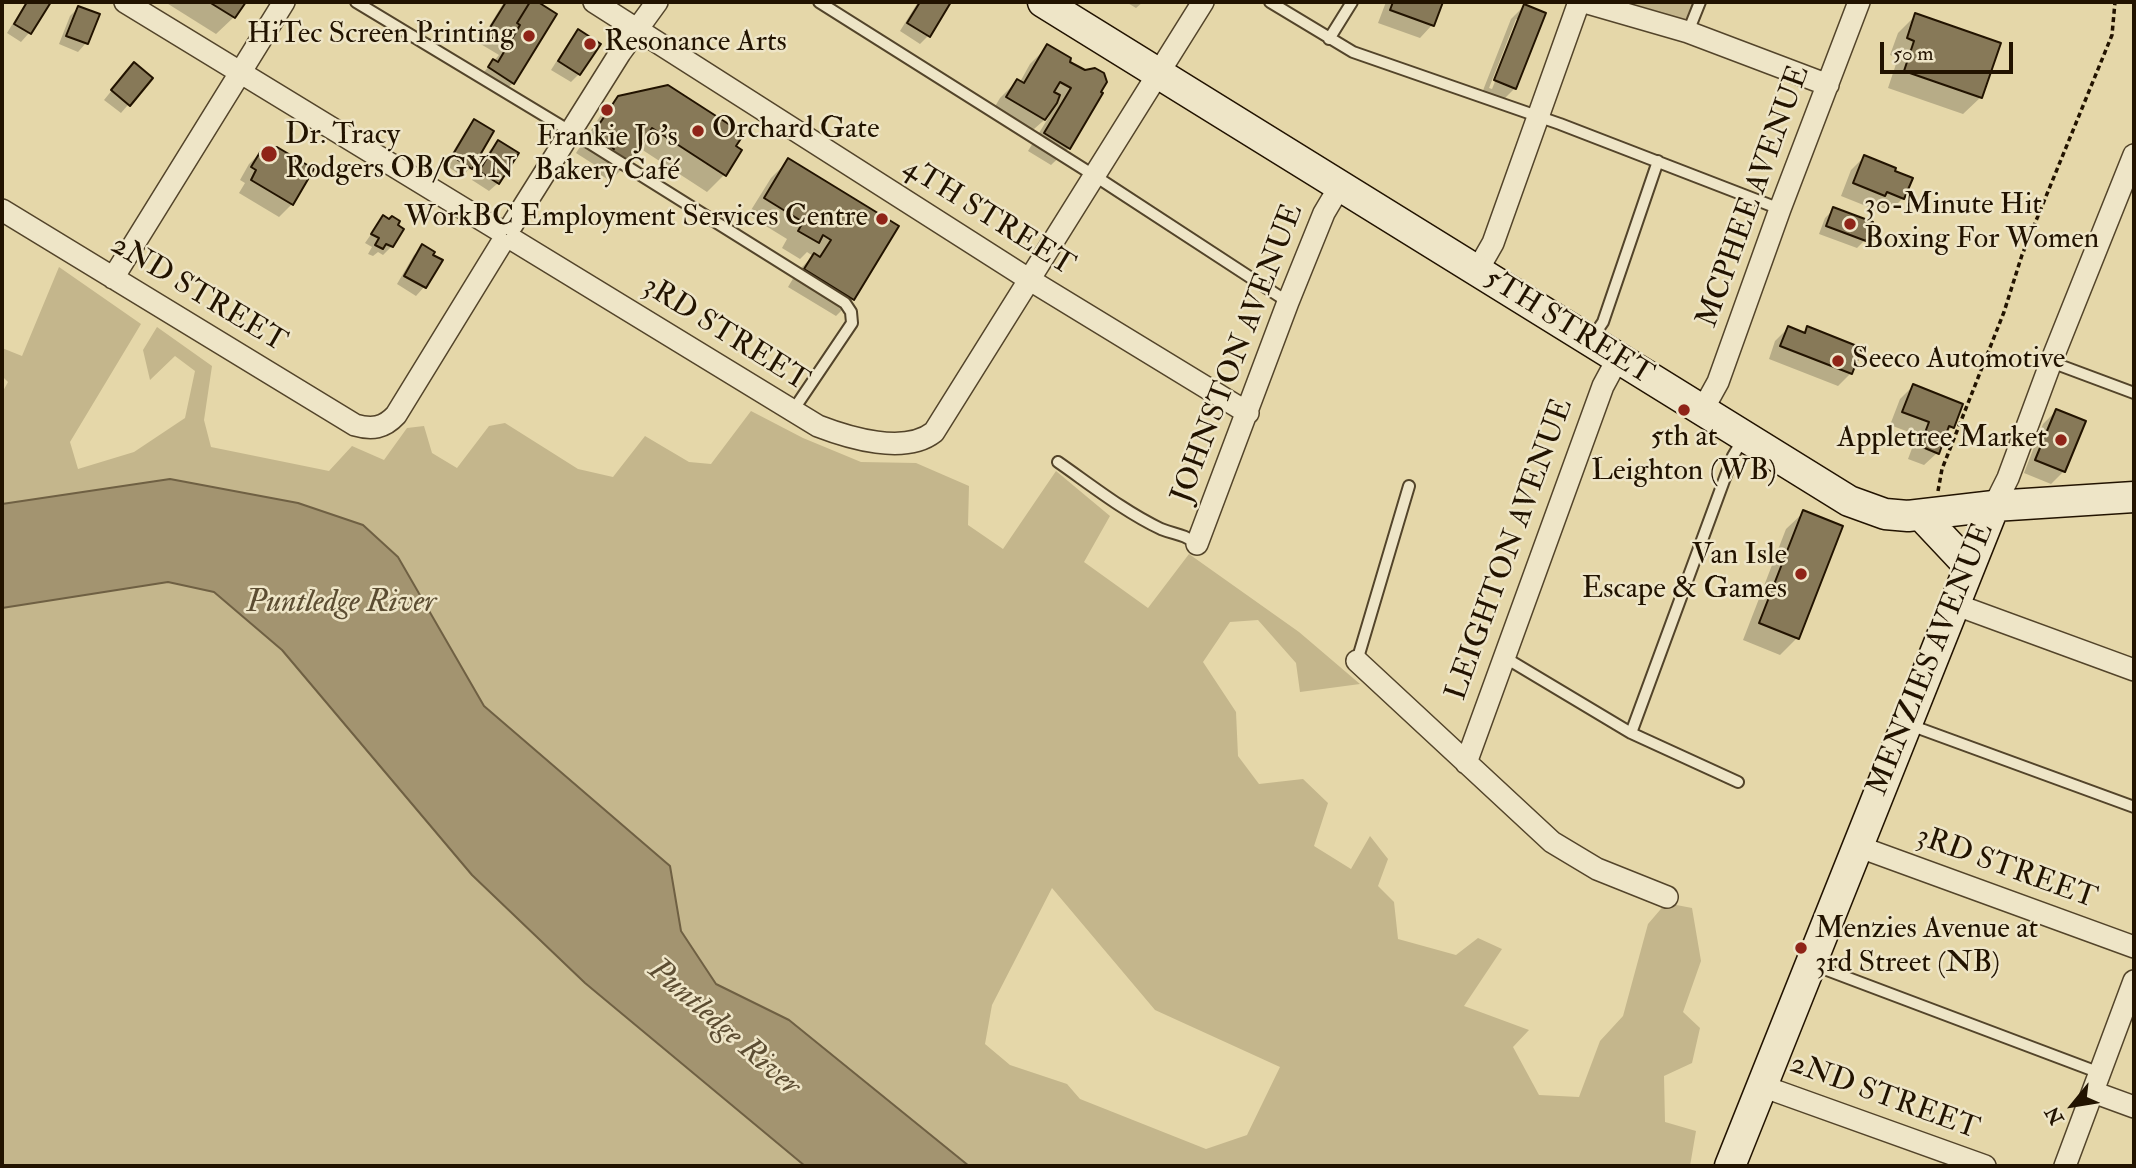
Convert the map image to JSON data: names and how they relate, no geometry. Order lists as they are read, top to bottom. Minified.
{"streets":{"street":["MCPHEE AVENUE","4TH STREET","2ND STREET","5TH STREET","3RD STREET","JOHNSTON AVENUE","LEIGHTON AVENUE","MENZIES AVENUE"]},"crossings":[["MCPHEE AVENUE","5TH STREET"],["4TH STREET","3RD STREET"],["4TH STREET","JOHNSTON AVENUE"],["2ND STREET","3RD STREET"],["2ND STREET","MENZIES AVENUE"],["5TH STREET","JOHNSTON AVENUE"],["5TH STREET","LEIGHTON AVENUE"],["5TH STREET","MENZIES AVENUE"],["3RD STREET","MENZIES AVENUE"]],"water":["Puntledge River"],"places":["HiTec Screen Printing","Resonance Arts","Frankie Jo's Bakery Café","Orchard Gate","Dr. Tracy Rodgers OB/GYN","WorkBC Employment Services Centre","30-Minute Hit Boxing For Women","Seeco Automotive","5th at Leighton (WB)","Appletree Market","Van Isle Escape & Games","Menzies Avenue at 3rd Street (NB)"],"scale_bar":"50 m","north":"bottom left"}
